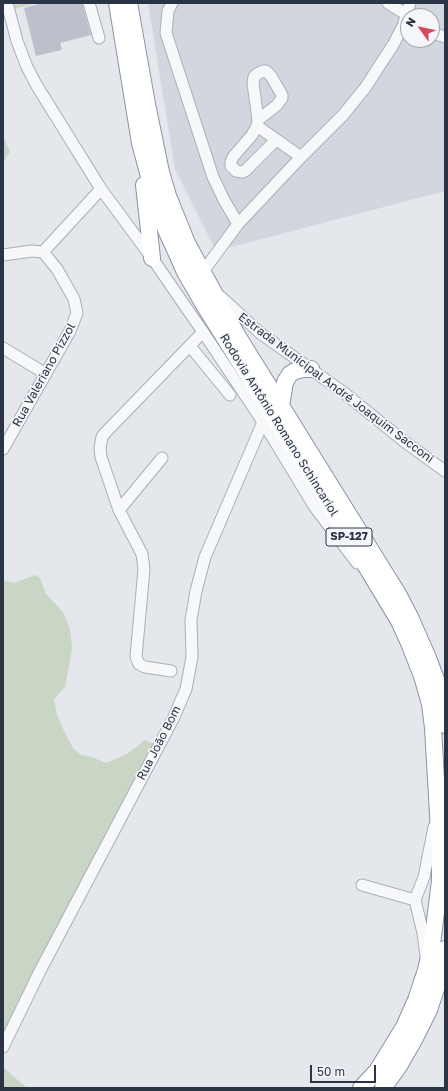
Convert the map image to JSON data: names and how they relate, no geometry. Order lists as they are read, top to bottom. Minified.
{"streets":{"highway":["Rodovia Antônio Romano Schincariol","SP-127"],"street":["Rua Valeriano Pizzol","Estrada Municipal André Joaquim Sacconi","Rua João Bom"]},"crossings":[["Estrada Municipal André Joaquim Sacconi","Rodovia Antônio Romano Schincariol"]],"scale_bar":"50 m","north":"top left"}
